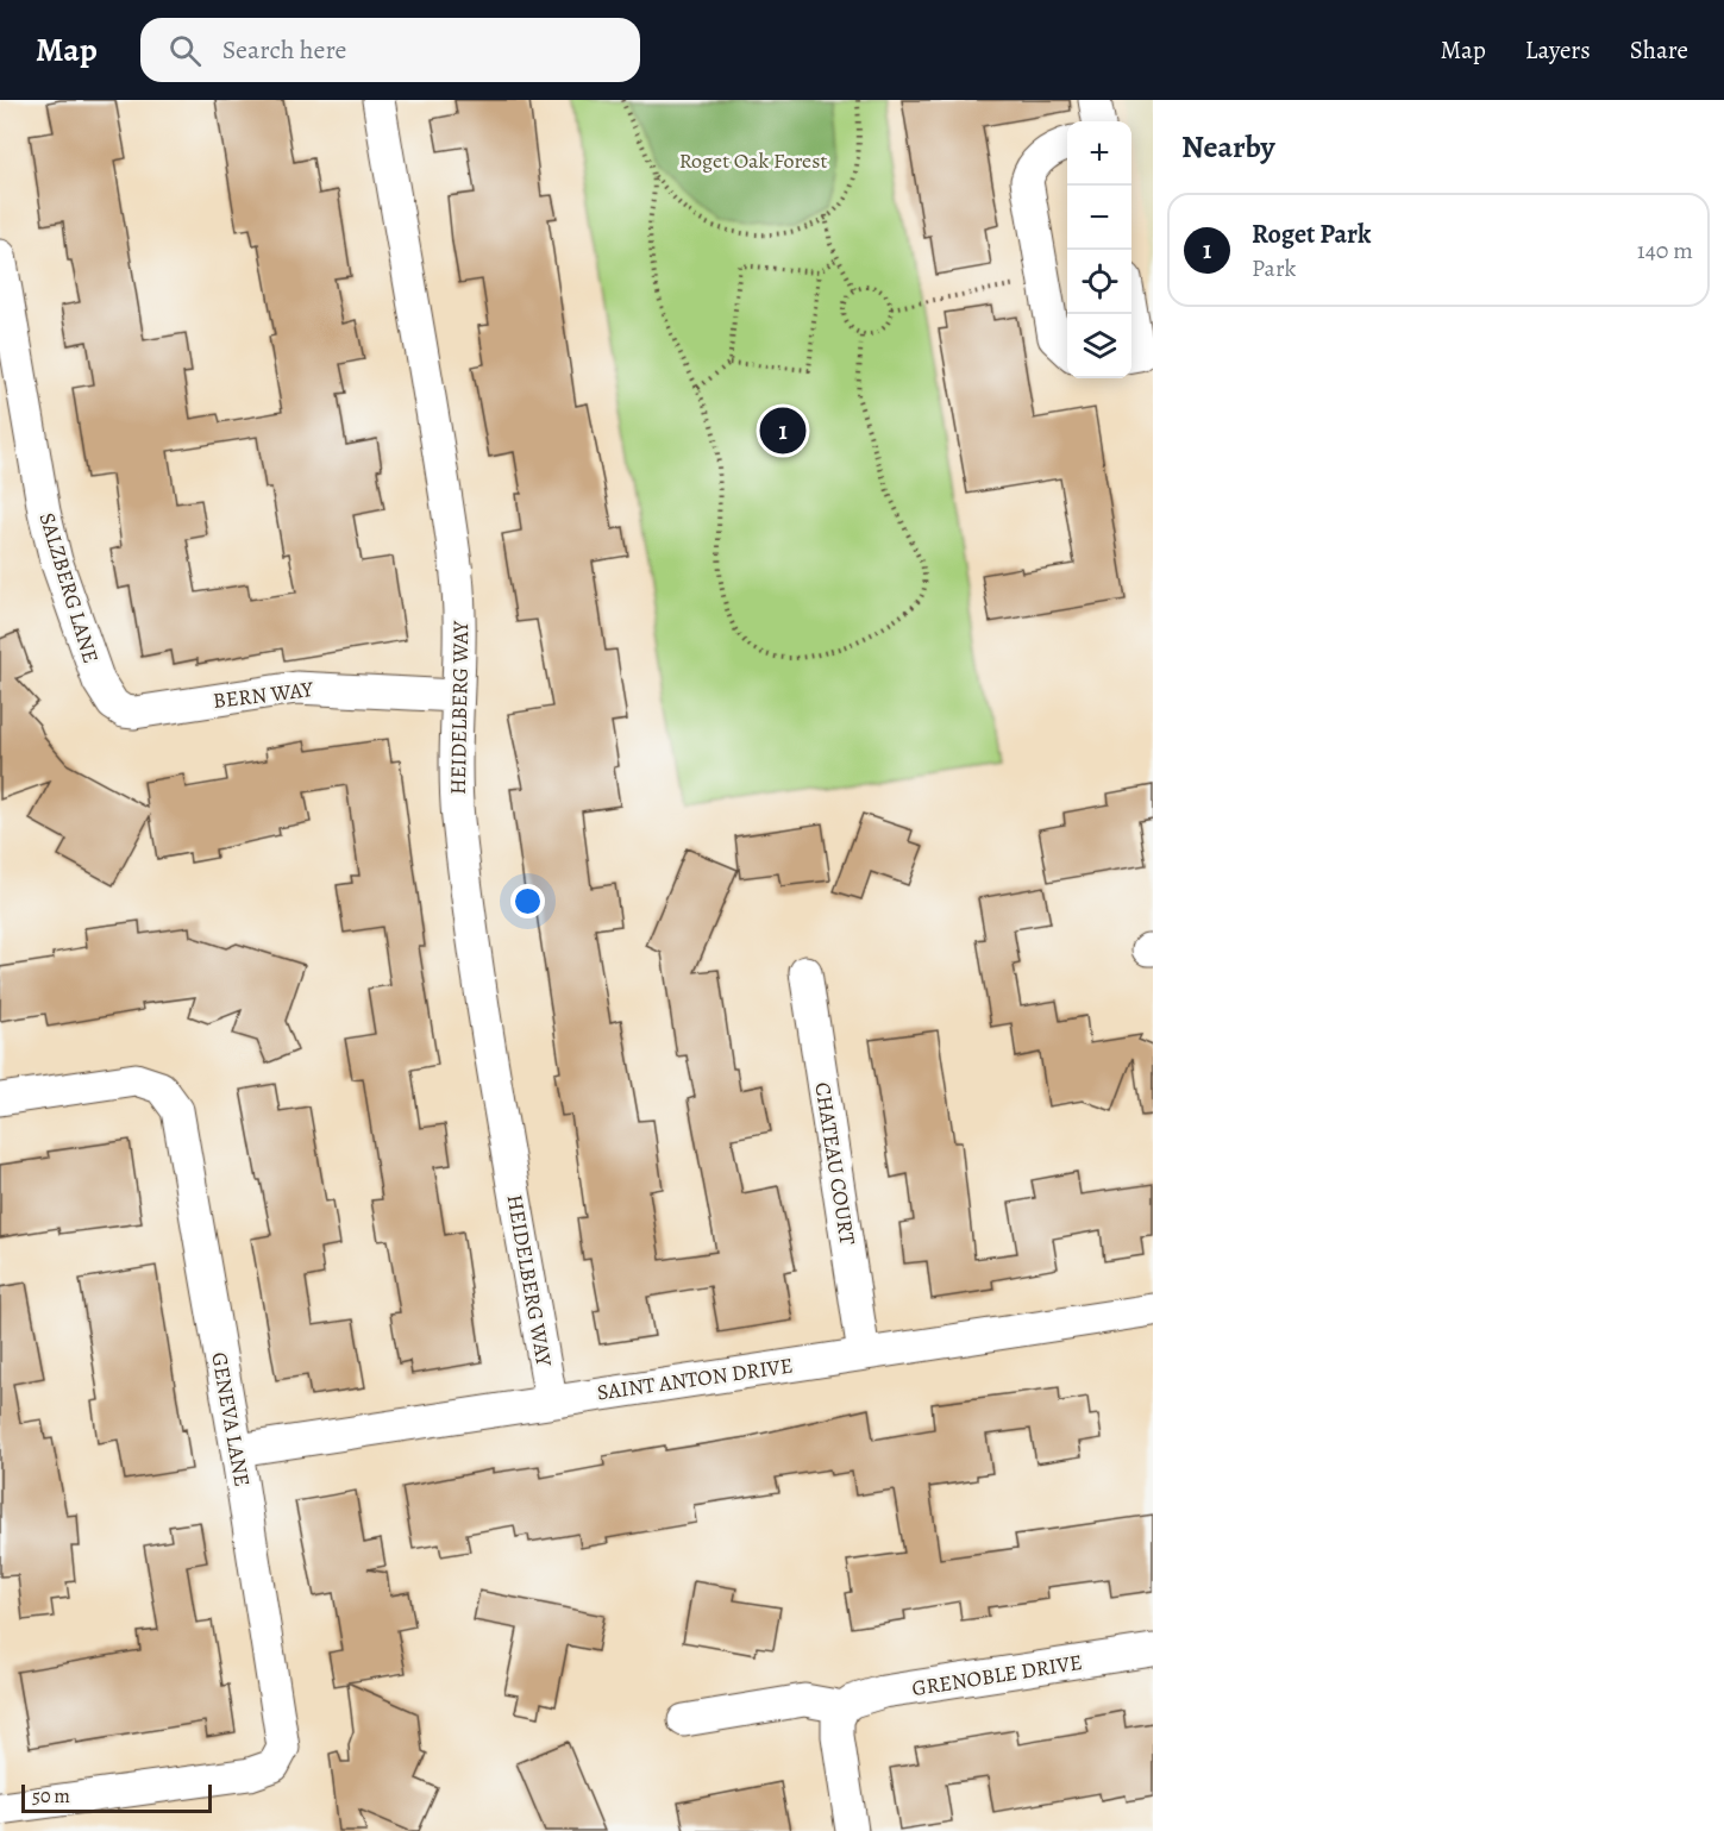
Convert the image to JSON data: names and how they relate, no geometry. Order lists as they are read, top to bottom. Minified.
{"streets":{"street":["SALZBERG LANE","BERN WAY","HEIDELBERG WAY","CHATEAU COURT","SAINT ANTON DRIVE","GENEVA LANE","GRENOBLE DRIVE"]},"crossings":[["SALZBERG LANE","BERN WAY"],["BERN WAY","HEIDELBERG WAY"],["HEIDELBERG WAY","SAINT ANTON DRIVE"],["CHATEAU COURT","SAINT ANTON DRIVE"],["SAINT ANTON DRIVE","GENEVA LANE"]],"parks":["Roget Oak Forest"],"scale_bar":"50 m","page":{"header":"Map","search":"Search here","nav":["Map","Layers","Share"],"heading":"Nearby","map_buttons":["+","−"],"list":[{"mark":"1","name":"Roget Park","note":"Park","value":"140 m"}],"pins":"1","scale":"50 m"}}
